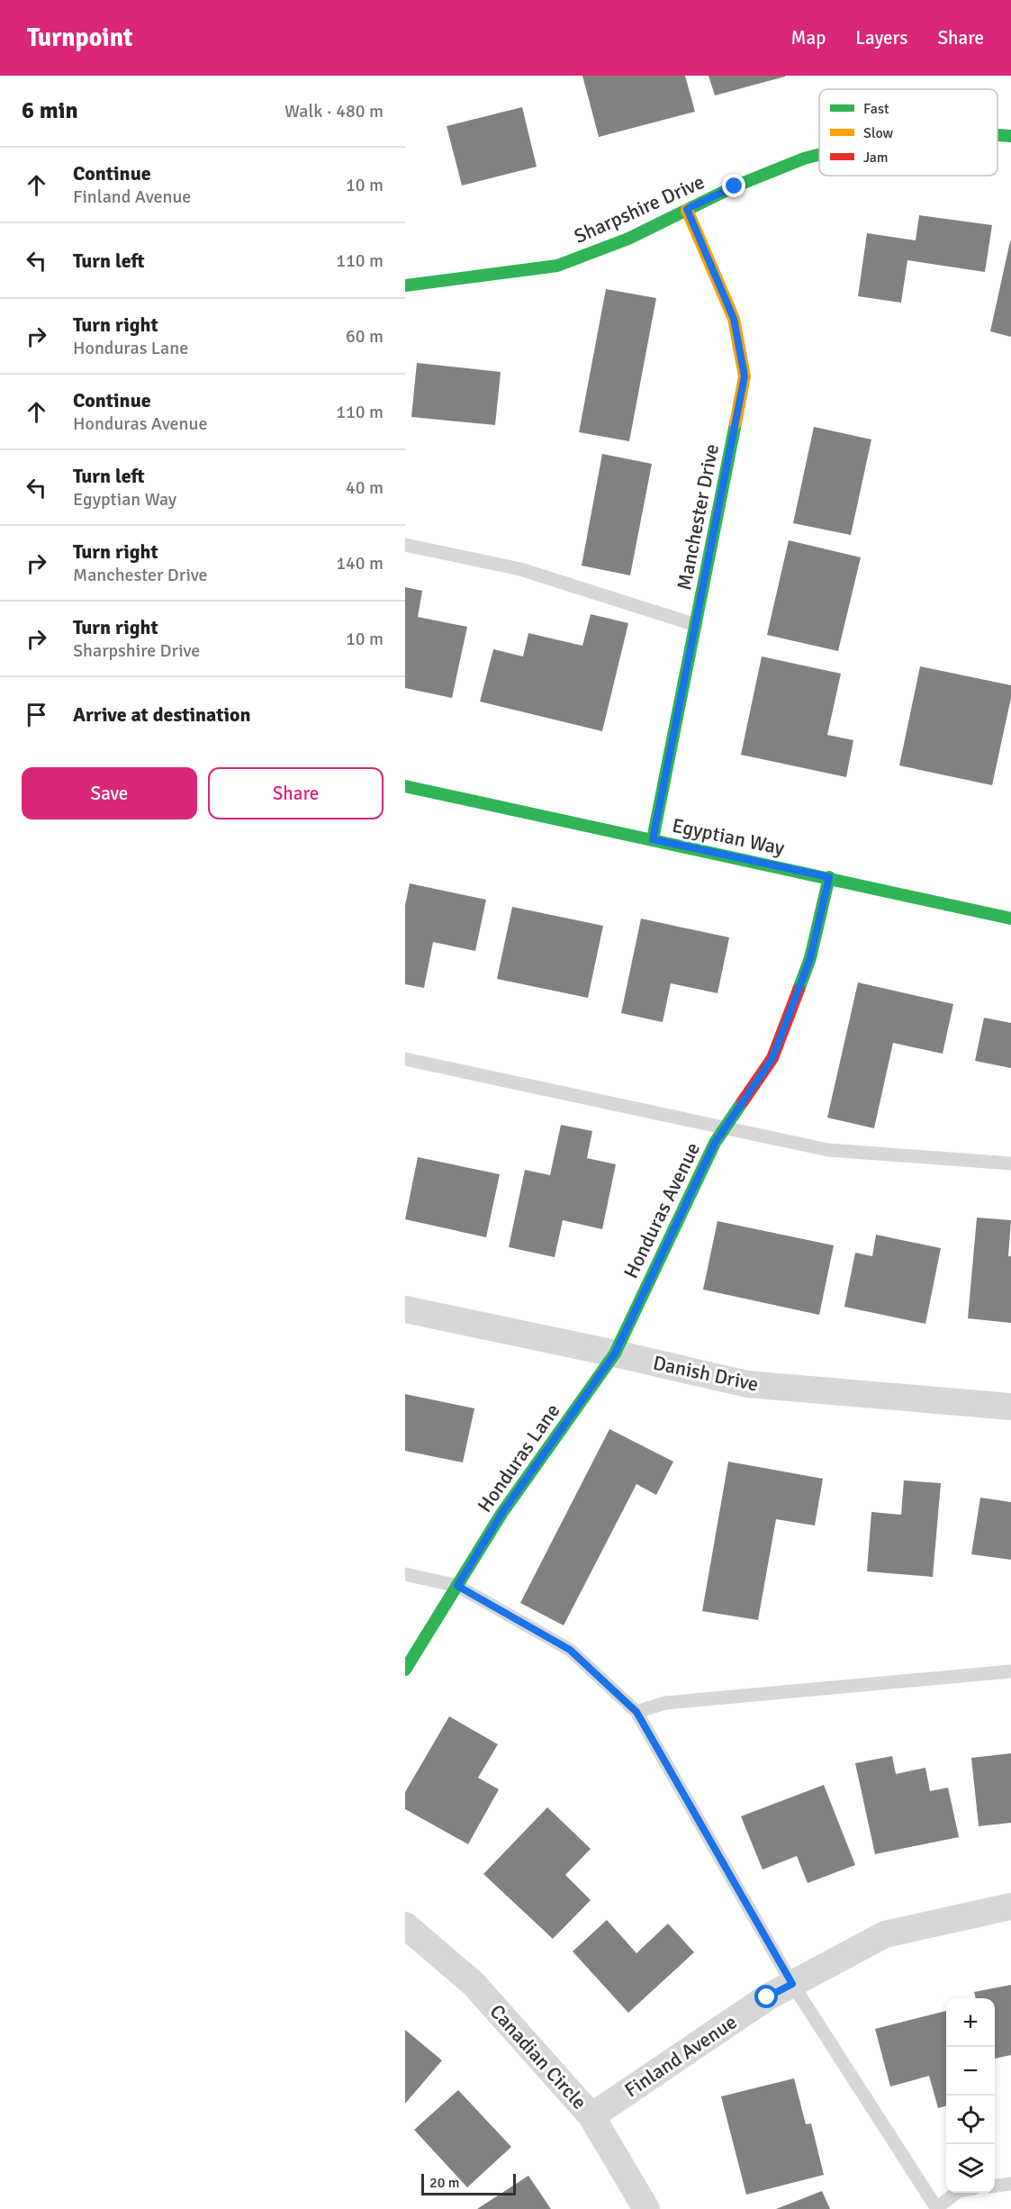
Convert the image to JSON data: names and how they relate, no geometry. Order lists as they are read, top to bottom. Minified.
{"streets":{"street":["Sharpshire Drive","Manchester Drive","Egyptian Way","Honduras Avenue","Danish Drive","Honduras Lane","Finland Avenue","Canadian Circle"]},"crossings":[["Sharpshire Drive","Manchester Drive"],["Manchester Drive","Egyptian Way"],["Egyptian Way","Honduras Avenue"],["Honduras Avenue","Danish Drive"],["Honduras Avenue","Honduras Lane"],["Danish Drive","Honduras Lane"],["Finland Avenue","Canadian Circle"]],"legend":["Fast","Slow","Jam"],"scale_bar":"20 m","page":{"header":"Turnpoint","nav":["Map","Layers","Share"],"heading":["6 min","Walk · 480 m"],"list":[["Continue","Finland Avenue","10 m"],["Turn left","110 m"],["Turn right","Honduras Lane","60 m"],["Continue","Honduras Avenue","110 m"],["Turn left","Egyptian Way","40 m"],["Turn right","Manchester Drive","140 m"],["Turn right","Sharpshire Drive","10 m"],"Arrive at destination"],"buttons":["Save","Share"],"map_buttons":["+","−"],"scale":"20 m"}}
